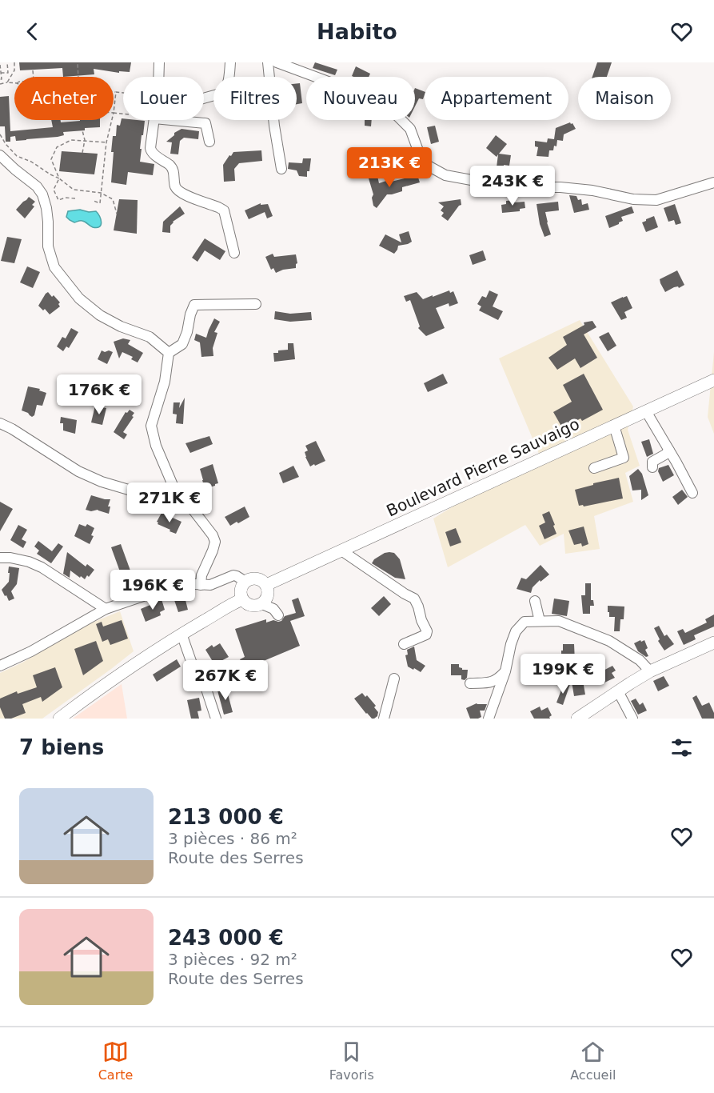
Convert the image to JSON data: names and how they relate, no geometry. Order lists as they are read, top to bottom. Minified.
{"streets":{"main road":["Boulevard Pierre Sauvaigo"]},"page":{"header":"Habito","chip":["Acheter","Louer","Filtres","Nouveau","Appartement","Maison"],"price":["213K €","243K €","176K €","271K €","196K €","199K €","267K €"],"heading":"7 biens","list":[{"name":"213 000 €","note":"3 pièces · 86 m² · Route des Serres"},{"name":"243 000 €","note":"3 pièces · 92 m² · Route des Serres"}],"tabs":["Carte","Favoris","Accueil"]}}
